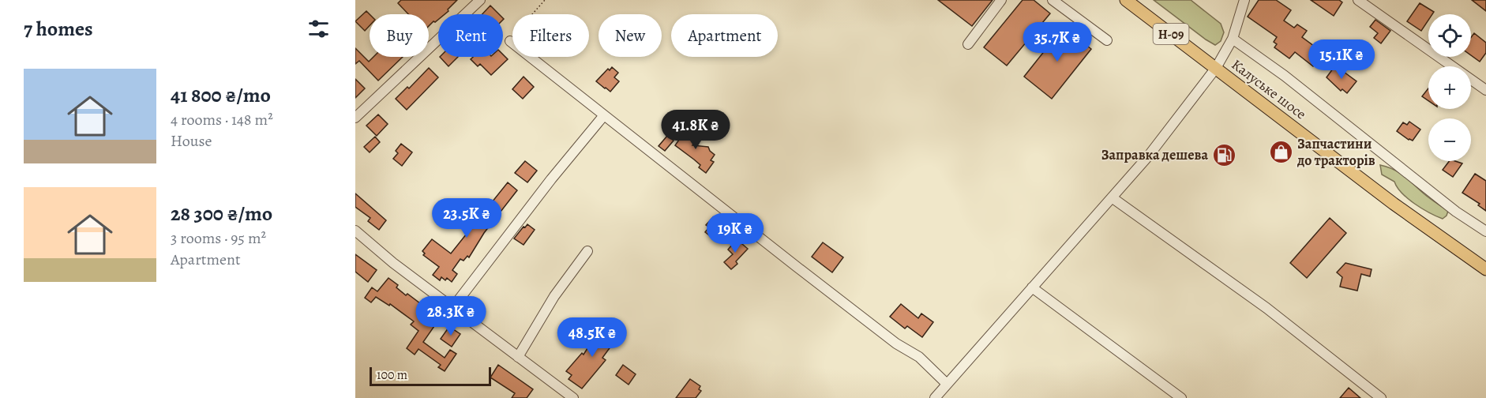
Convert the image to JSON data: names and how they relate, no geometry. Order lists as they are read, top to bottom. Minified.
{"streets":{"main road":["Н-09","Калуське шосе"]},"places":{"shop":["Запчастини до тракторів"],"fuel station":["Заправка дешева"]},"scale_bar":"100 m","page":{"heading":"7 homes","map_buttons":["+","−"],"chip":["Buy","Rent","Filters","New","Apartment"],"price":["35.7K ₴","15.1K ₴","41.8K ₴","23.5K ₴","19K ₴","28.3K ₴","48.5K ₴"],"list":[{"name":"41 800 ₴/mo","note":"4 rooms · 148 m² · House"},{"name":"28 300 ₴/mo","note":"3 rooms · 95 m² · Apartment"}],"scale":"100 m"}}
